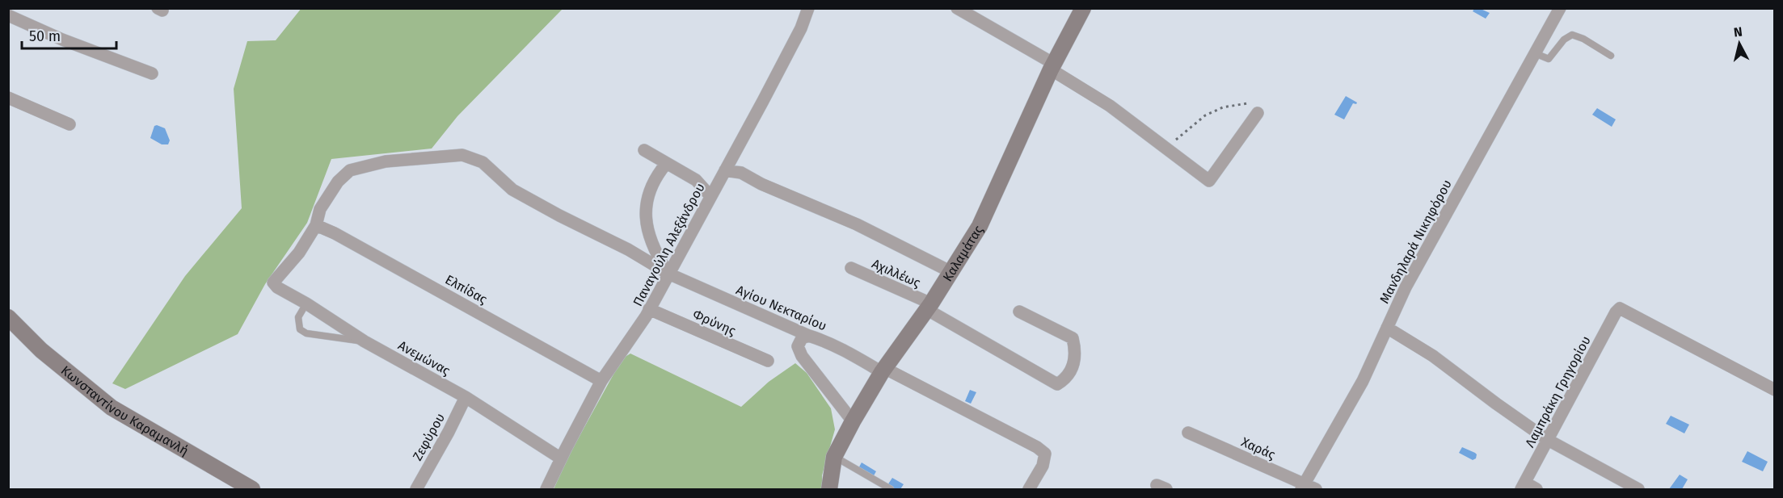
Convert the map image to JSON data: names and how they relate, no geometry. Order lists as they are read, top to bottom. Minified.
{"streets":{"street":["Μανδηλαρά Νικηφόρου","Παναγούλη Αλεξάνδρου","Καλαμάτας","Αχιλλέως","Ελπίδας","Αγίου Νεκταρίου","Φρύνης","Ανεμώνας","Λαμπράκη Γρηγορίου","Κωνσταντίνου Καραμανλή","Ζεφύρου","Χαράς"]},"crossings":[["Μανδηλαρά Νικηφόρου","Χαράς"],["Παναγούλη Αλεξάνδρου","Ελπίδας"],["Παναγούλη Αλεξάνδρου","Αγίου Νεκταρίου"],["Παναγούλη Αλεξάνδρου","Φρύνης"],["Παναγούλη Αλεξάνδρου","Ανεμώνας"],["Καλαμάτας","Αχιλλέως"],["Καλαμάτας","Αγίου Νεκταρίου"],["Ελπίδας","Αγίου Νεκταρίου"],["Αγίου Νεκταρίου","Ανεμώνας"],["Ανεμώνας","Ζεφύρου"]],"scale_bar":"50 m","north":"top"}
